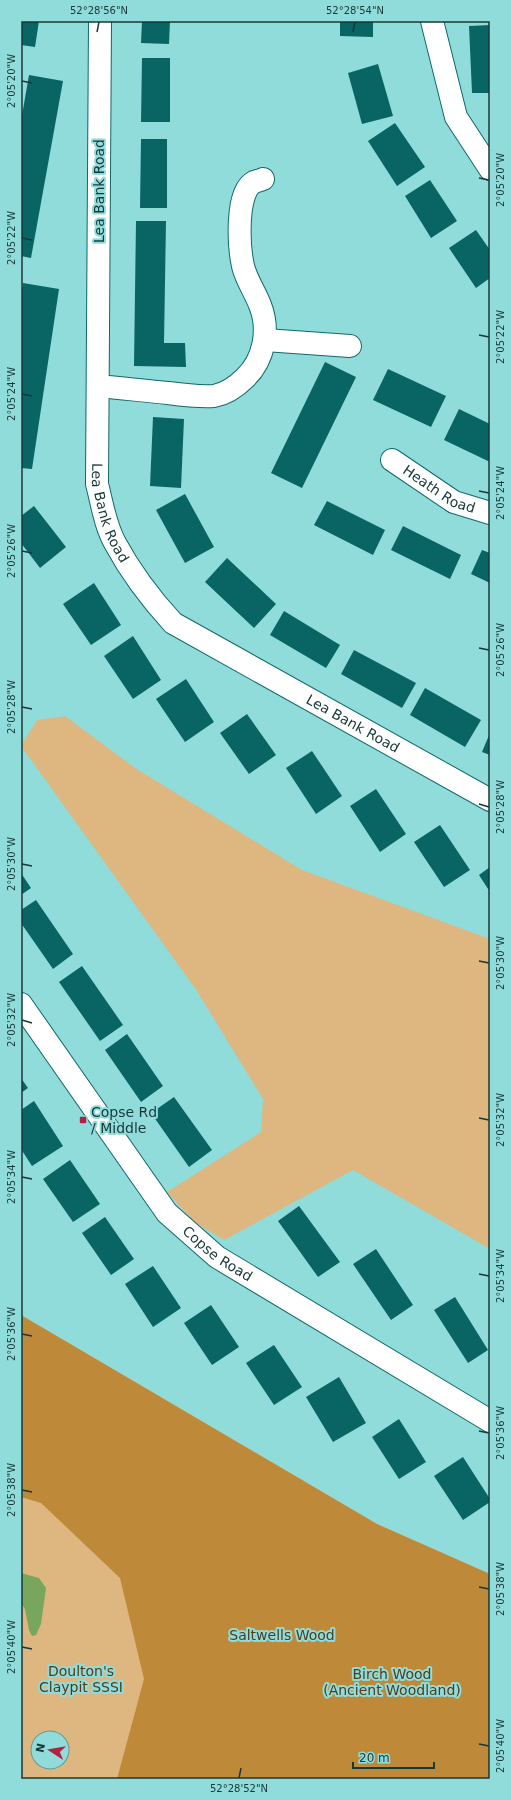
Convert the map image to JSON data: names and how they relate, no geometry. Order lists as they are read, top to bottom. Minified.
{"streets":{"street":["Lea Bank Road","Heath Road","Copse Road"]},"parks":["Saltwells Wood","Doulton's Claypit SSSI","Birch Wood (Ancient Woodland)"],"places":{"transit":["Copse Rd / Middle"]},"scale_bar":"20 m","north":"left","coordinates":["52°28'56\"N","52°28'54\"N","2°05'20\"W","2°05'22\"W","2°05'24\"W","2°05'26\"W","2°05'28\"W","2°05'30\"W","2°05'32\"W","2°05'34\"W","2°05'36\"W","2°05'38\"W","2°05'40\"W","52°28'52\"N"]}
